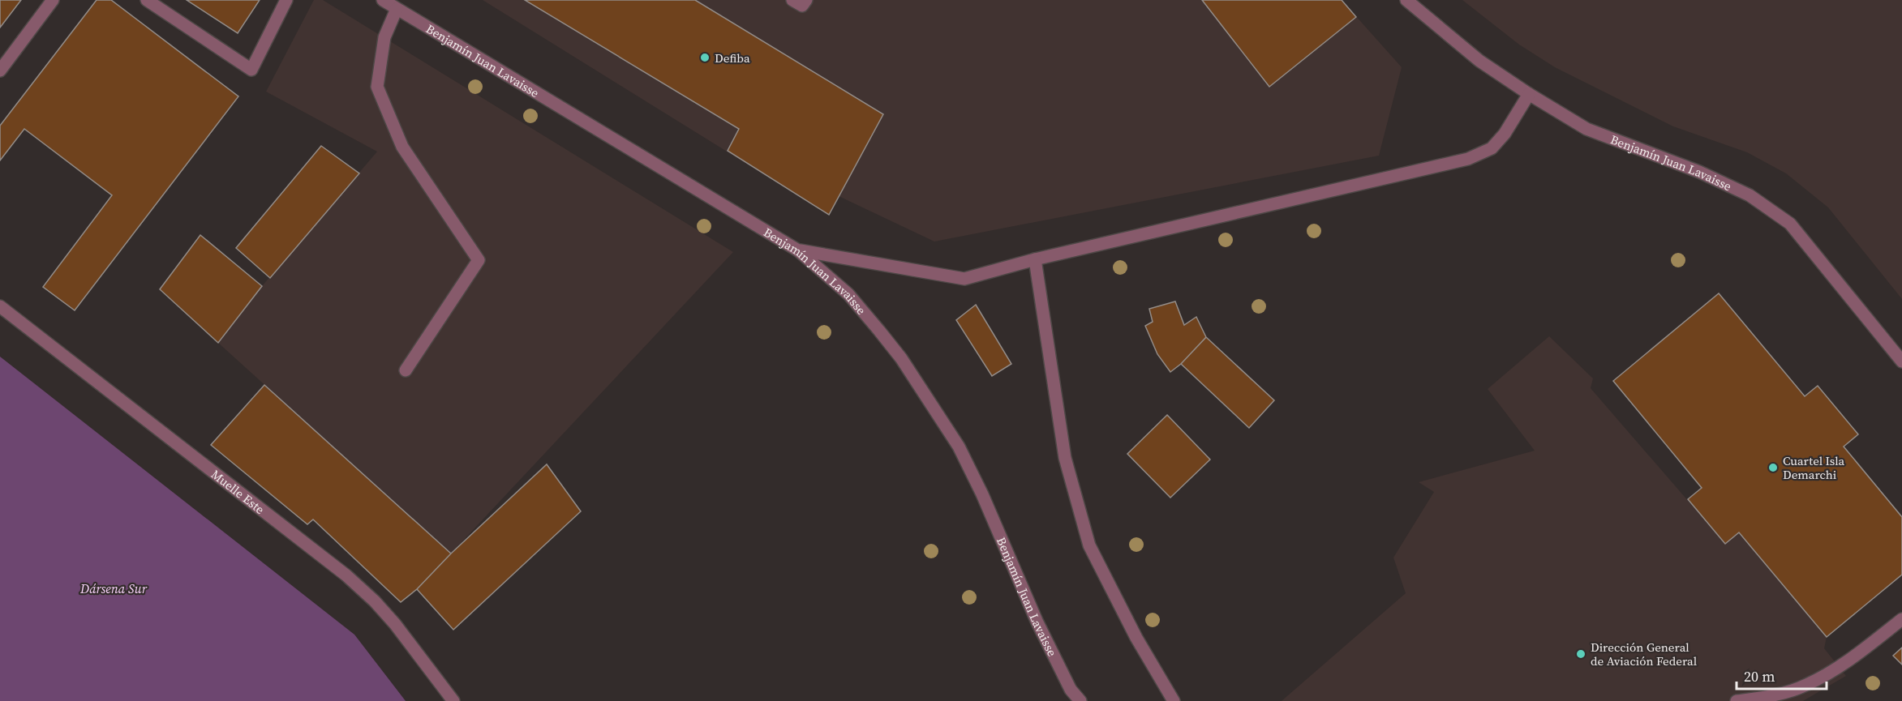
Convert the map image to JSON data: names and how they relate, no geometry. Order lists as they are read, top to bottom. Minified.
{"streets":{"street":["Benjamín Juan Lavaisse","Muelle Este"]},"water":["Dársena Sur"],"places":["Defiba","Cuartel Isla Demarchi","Dirección General de Aviación Federal"],"scale_bar":"20 m"}
